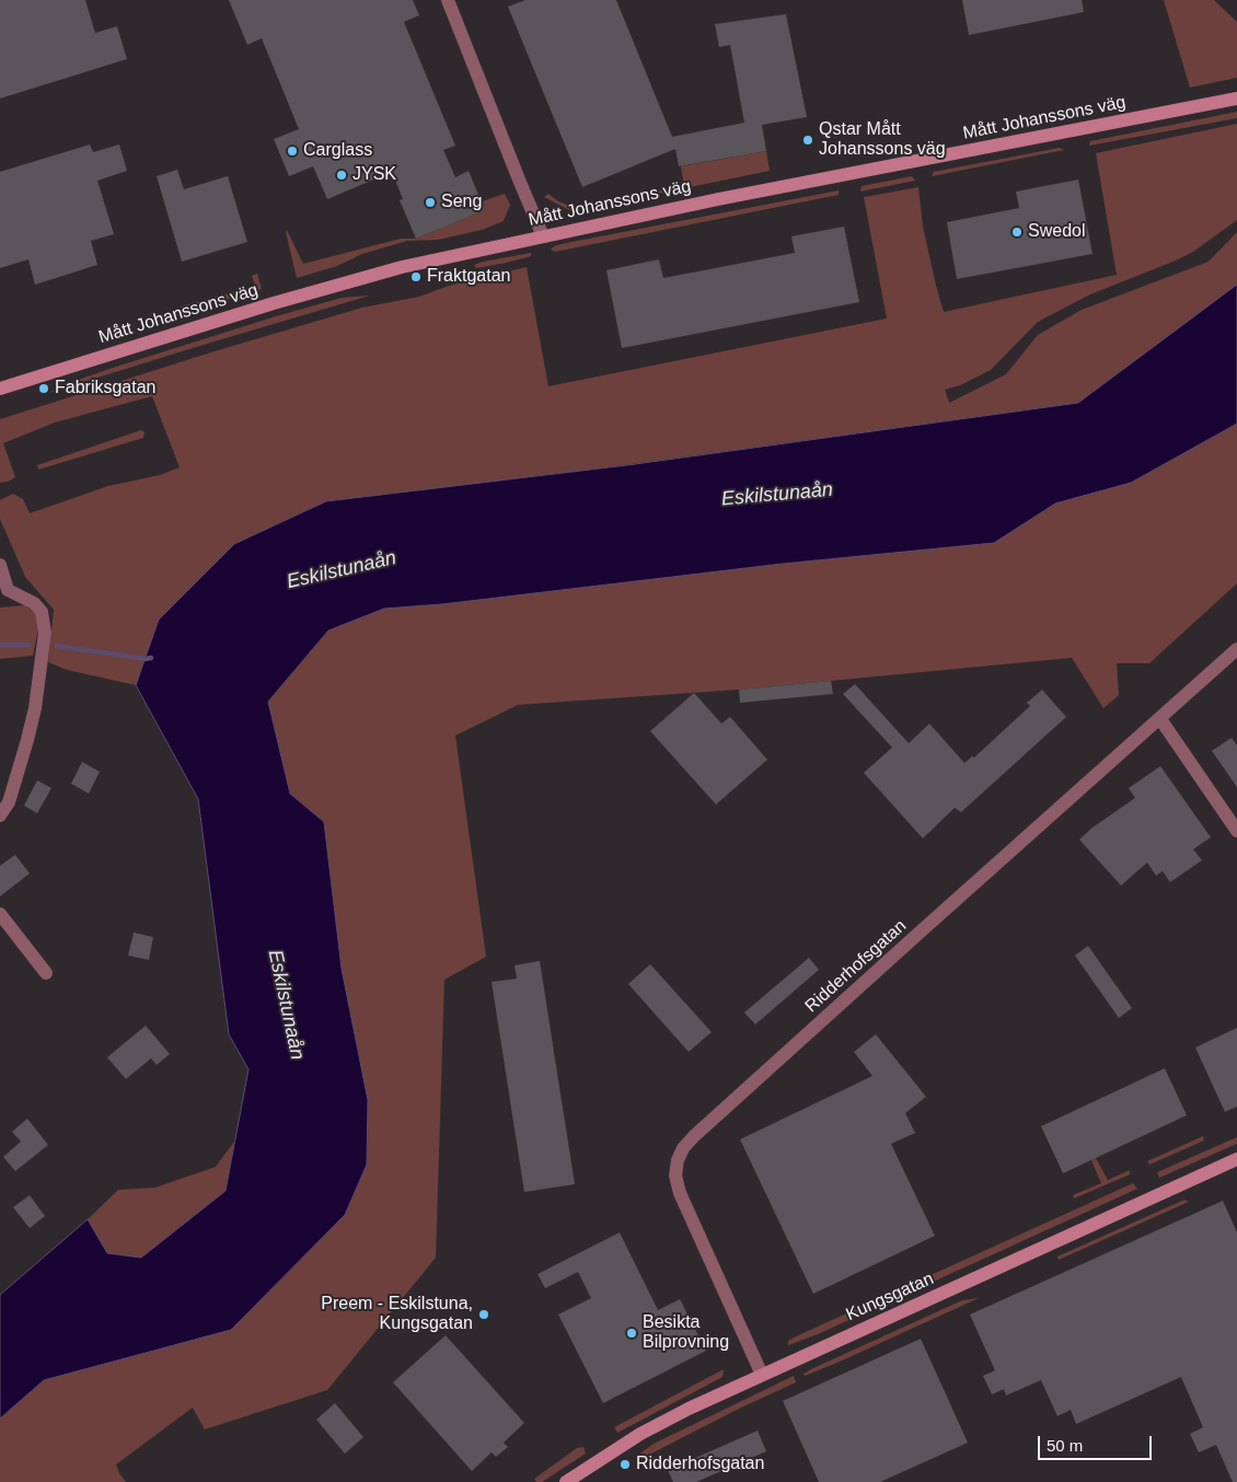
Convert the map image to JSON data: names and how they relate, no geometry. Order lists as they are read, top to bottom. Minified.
{"streets":{"street":["Mått Johanssons väg","Ridderhofsgatan","Kungsgatan"]},"crossings":[["Ridderhofsgatan","Kungsgatan"]],"water":["Eskilstunaån"],"places":["Qstar Mått Johanssons väg","Carglass","JYSK","Seng","Swedol","Fraktgatan","Fabriksgatan","Preem - Eskilstuna, Kungsgatan","Besikta Bilprovning","Ridderhofsgatan"],"scale_bar":"50 m"}
